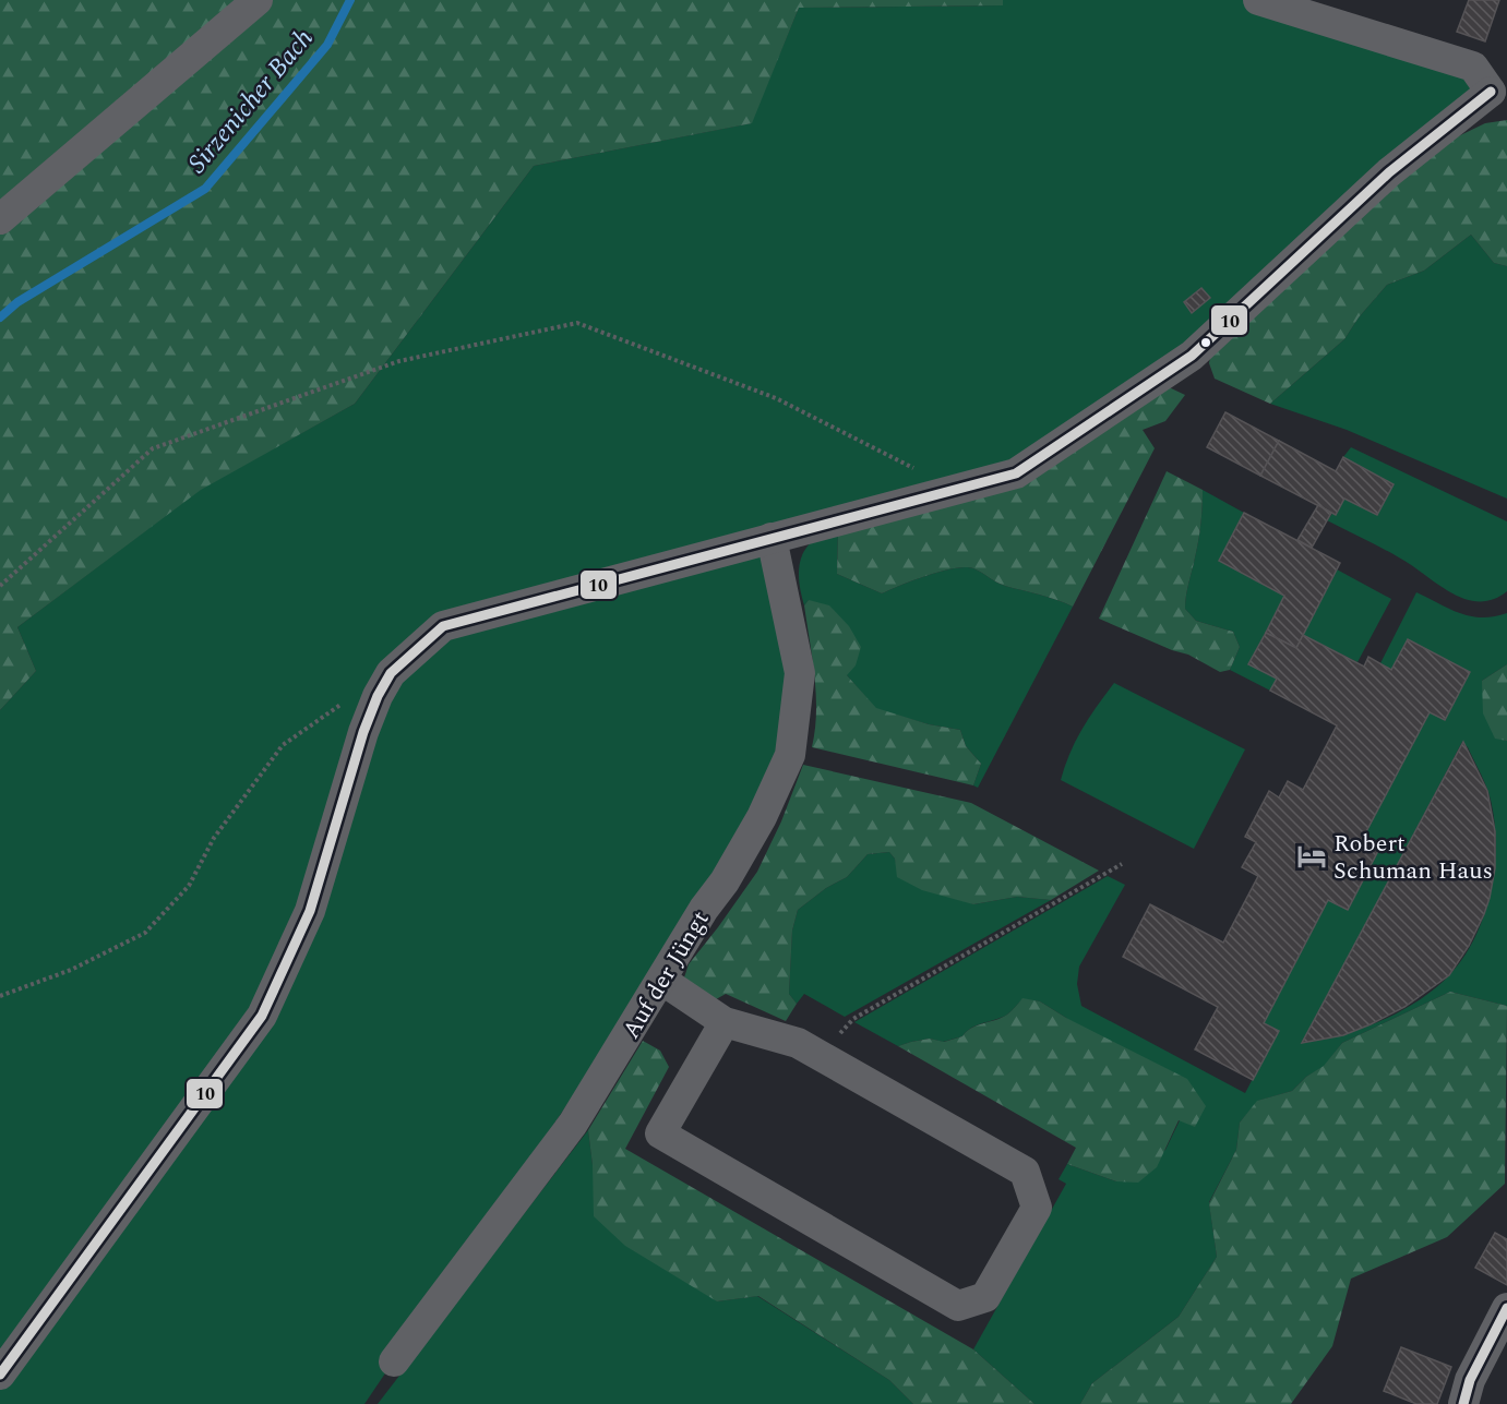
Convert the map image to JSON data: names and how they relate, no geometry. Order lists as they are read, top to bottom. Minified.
{"streets":{"street":["Auf der Jüngt"]},"water":["Sirzenicher Bach"],"places":{"hotel":["Robert Schuman Haus"]},"lines":["transit line 10"]}
